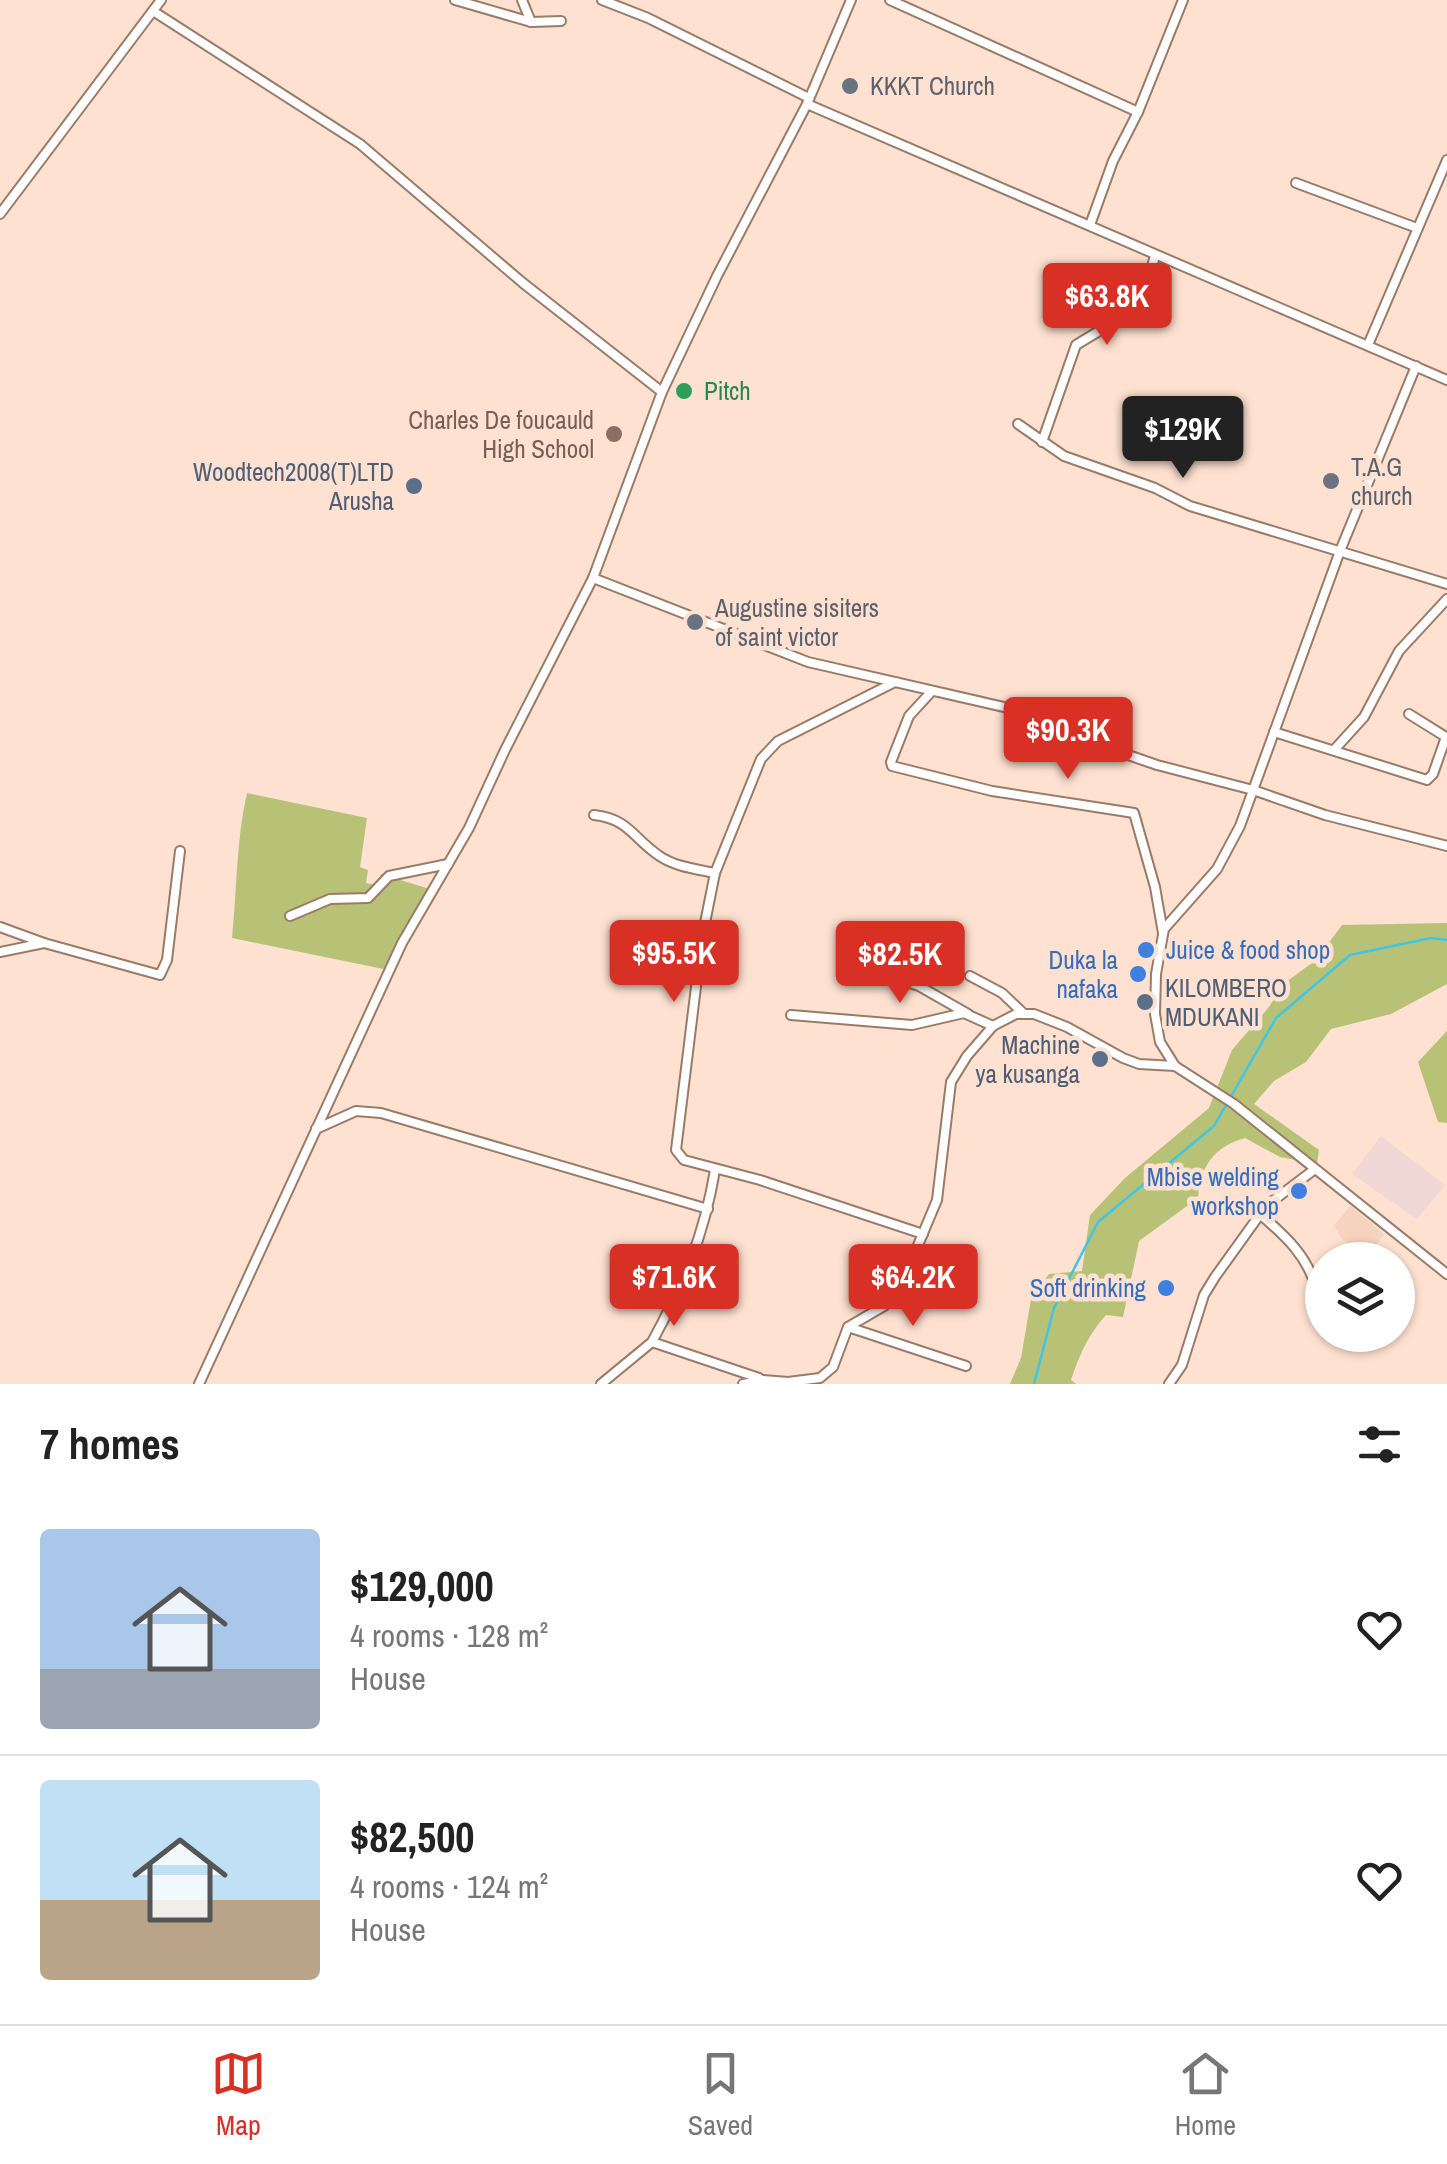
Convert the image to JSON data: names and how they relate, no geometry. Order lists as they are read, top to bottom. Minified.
{"places":["KKKT Church","Pitch","Charles De foucauld High School","T.A.G church","Woodtech2008(T)LTD Arusha","Augustine sisiters of saint victor","Juice & food shop","Duka la nafaka","KILOMBERO MDUKANI","Machine ya kusanga","Mbise welding workshop","Soft drinking"],"page":{"price":["$63.8K","$129K","$90.3K","$95.5K","$82.5K","$71.6K","$64.2K"],"heading":"7 homes","list":[{"name":"$129,000","note":"4 rooms · 128 m² · House"},{"name":"$82,500","note":"4 rooms · 124 m² · House"}],"tabs":["Map","Saved","Home"]}}
